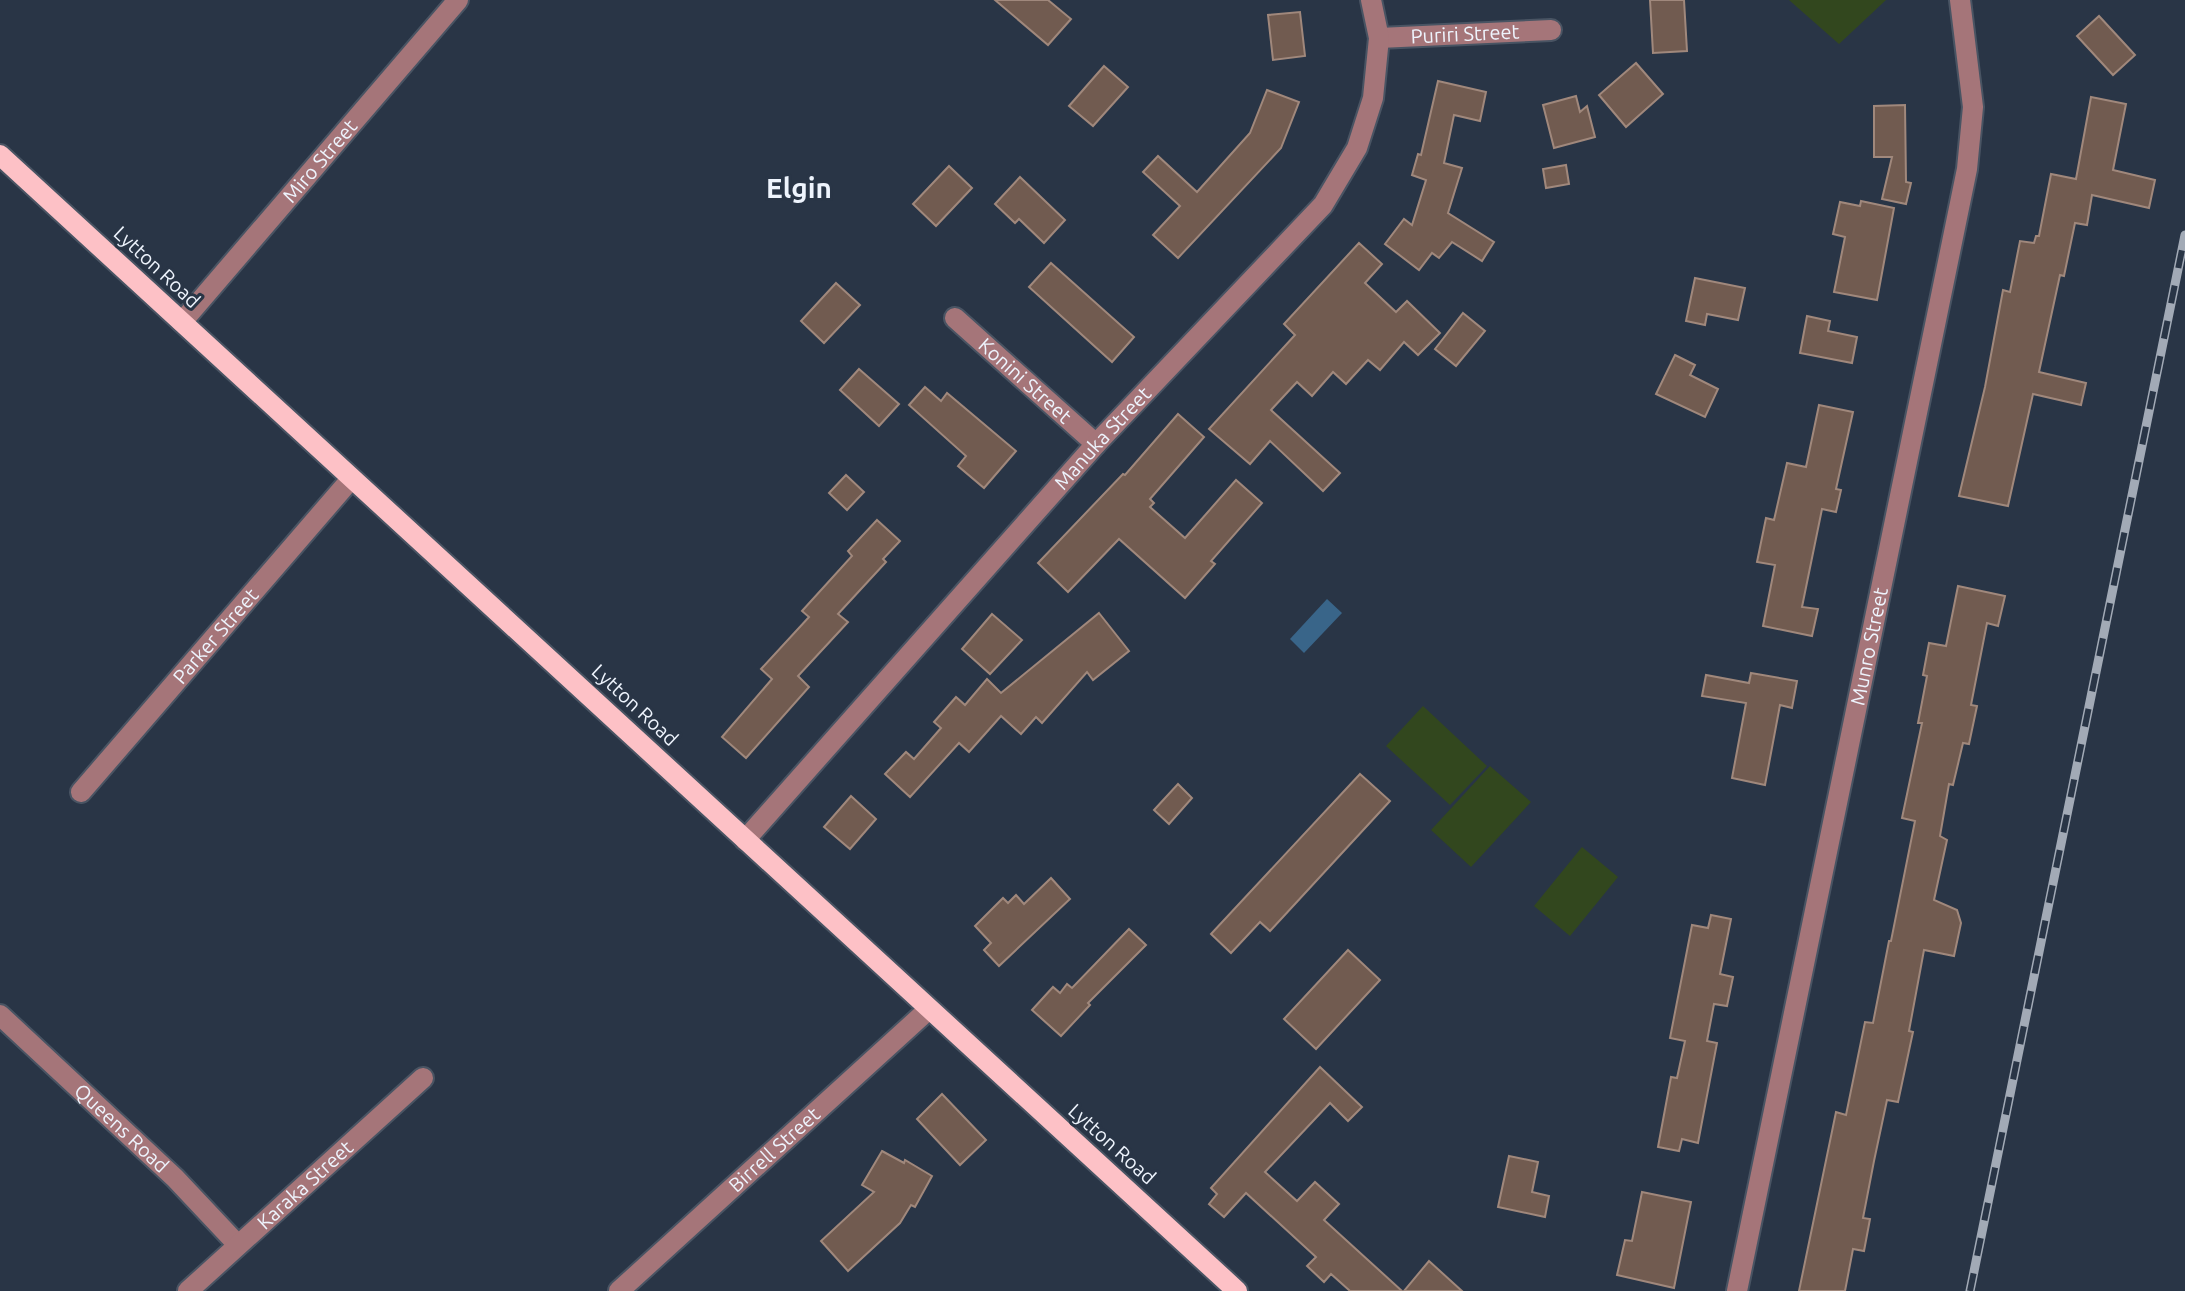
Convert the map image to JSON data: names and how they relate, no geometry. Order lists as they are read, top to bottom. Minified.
{"streets":{"main road":["Lytton Road"],"street":["Puriri Street","Miro Street","Konini Street","Manuka Street","Parker Street","Munro Street","Queens Road","Birrell Street","Karaka Street"]},"crossings":[["Puriri Street","Manuka Street"],["Miro Street","Lytton Road"],["Lytton Road","Manuka Street"],["Lytton Road","Parker Street"],["Lytton Road","Birrell Street"],["Konini Street","Manuka Street"],["Queens Road","Karaka Street"]],"districts":["Elgin"]}
